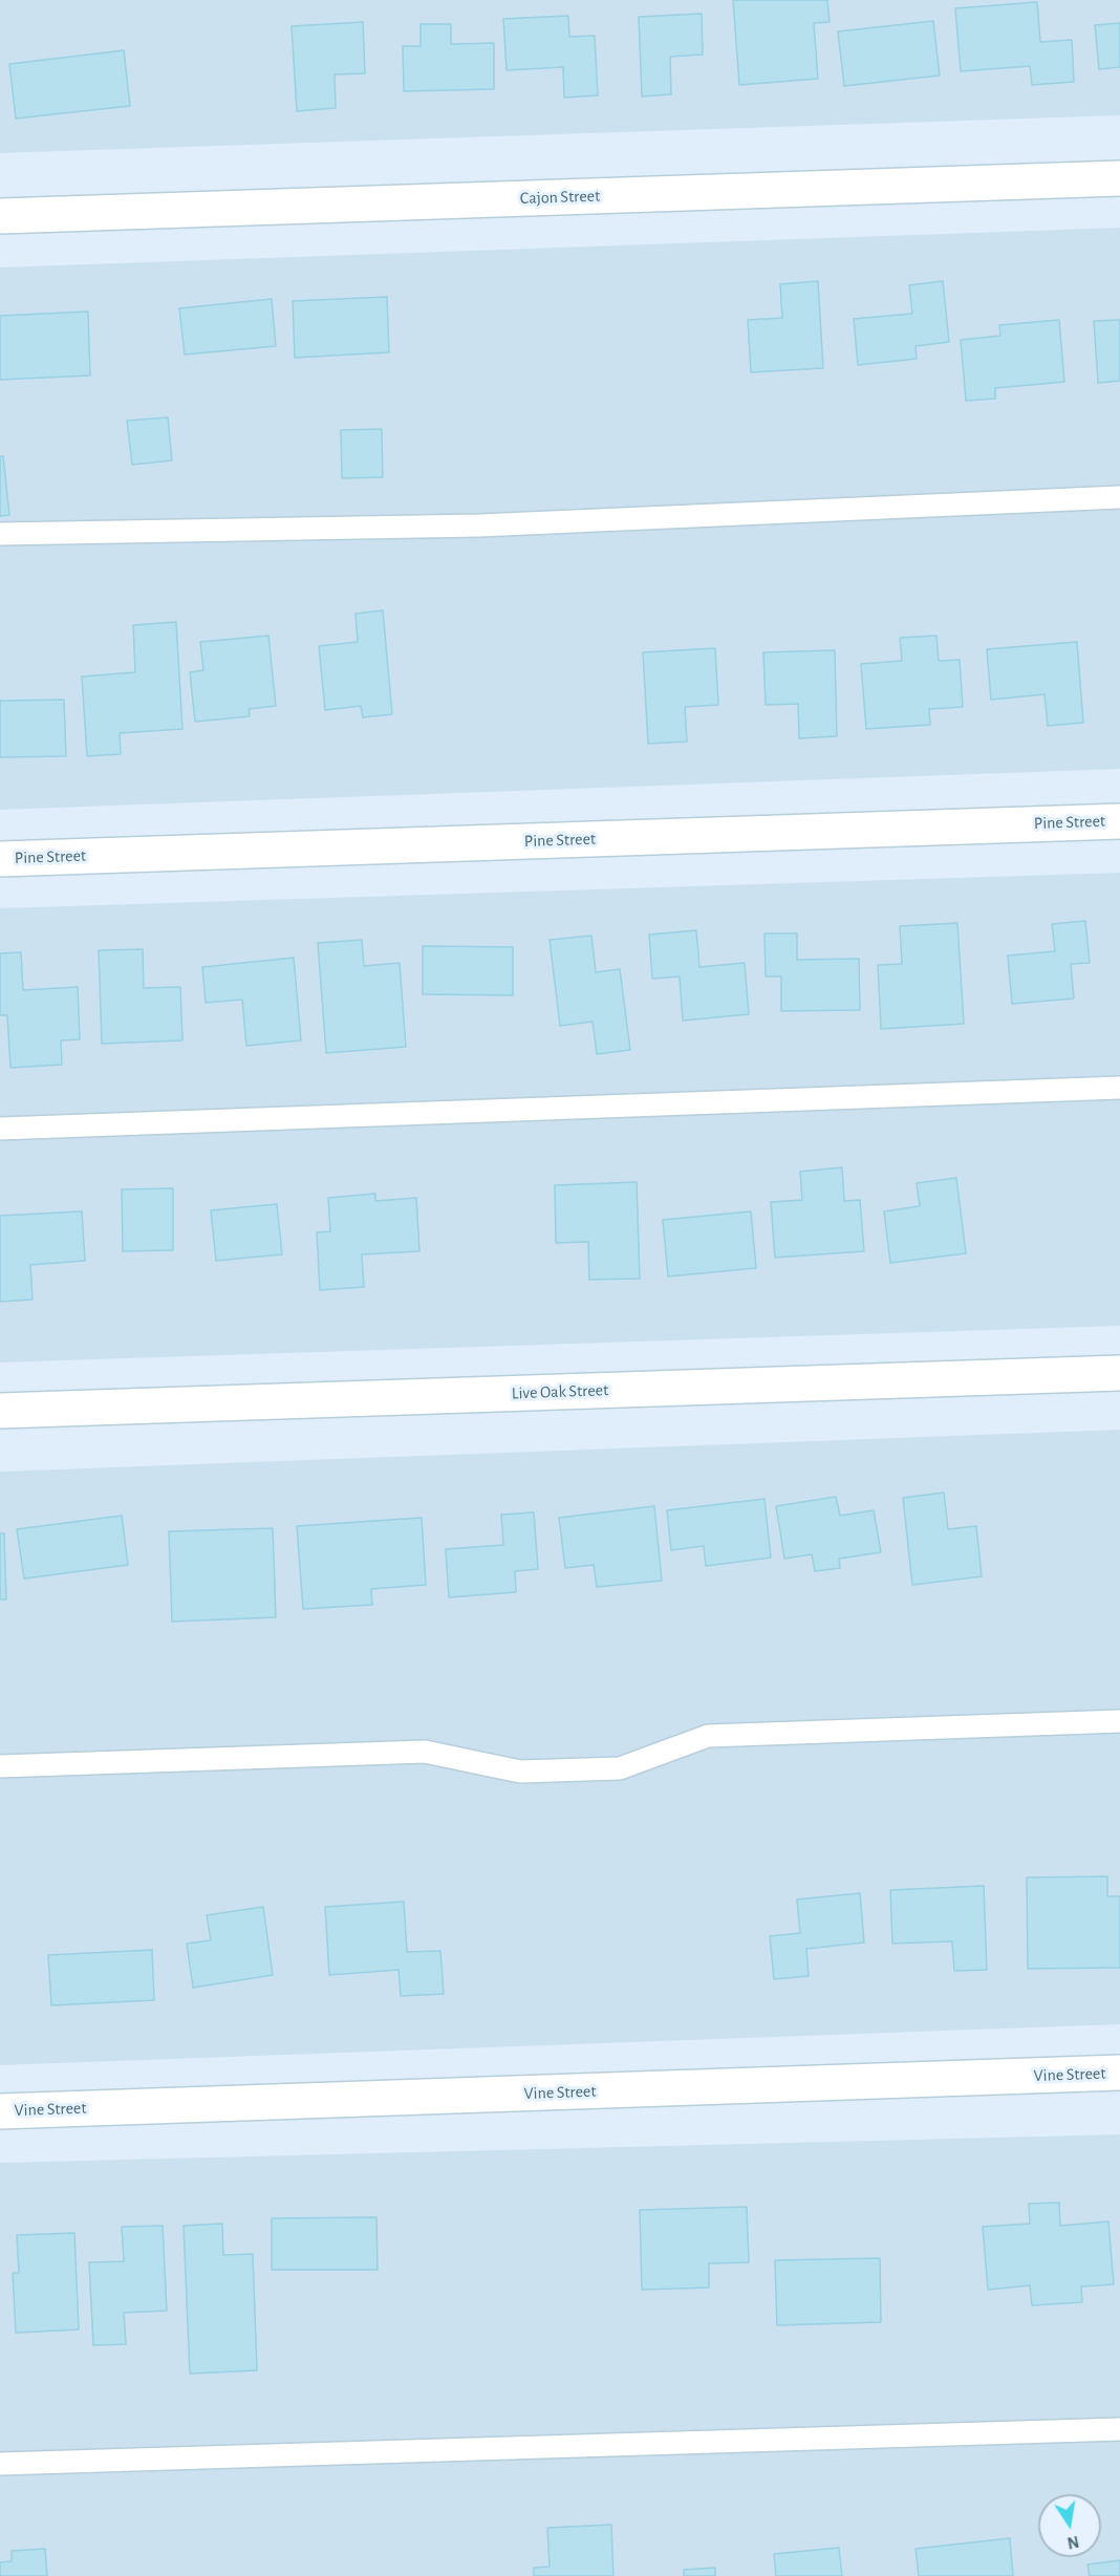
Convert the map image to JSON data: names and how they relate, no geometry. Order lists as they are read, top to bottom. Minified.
{"streets":{"street":["Cajon Street","Pine Street","Live Oak Street","Vine Street"]},"north":"bottom"}
